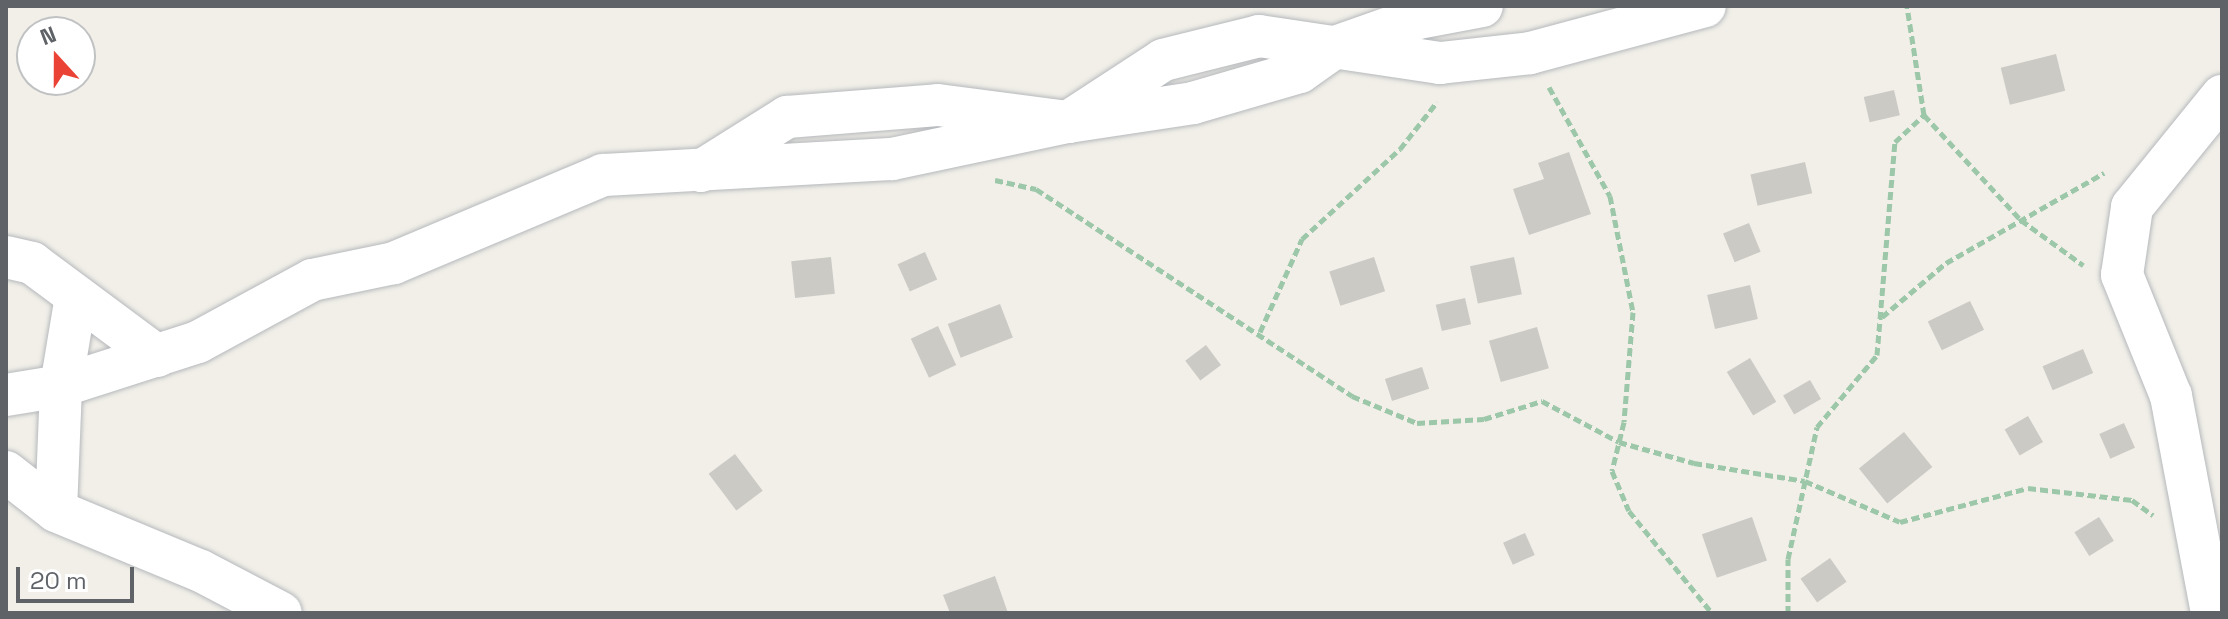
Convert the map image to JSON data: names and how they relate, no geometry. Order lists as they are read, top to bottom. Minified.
{"scale_bar":"20 m","north":"top"}
